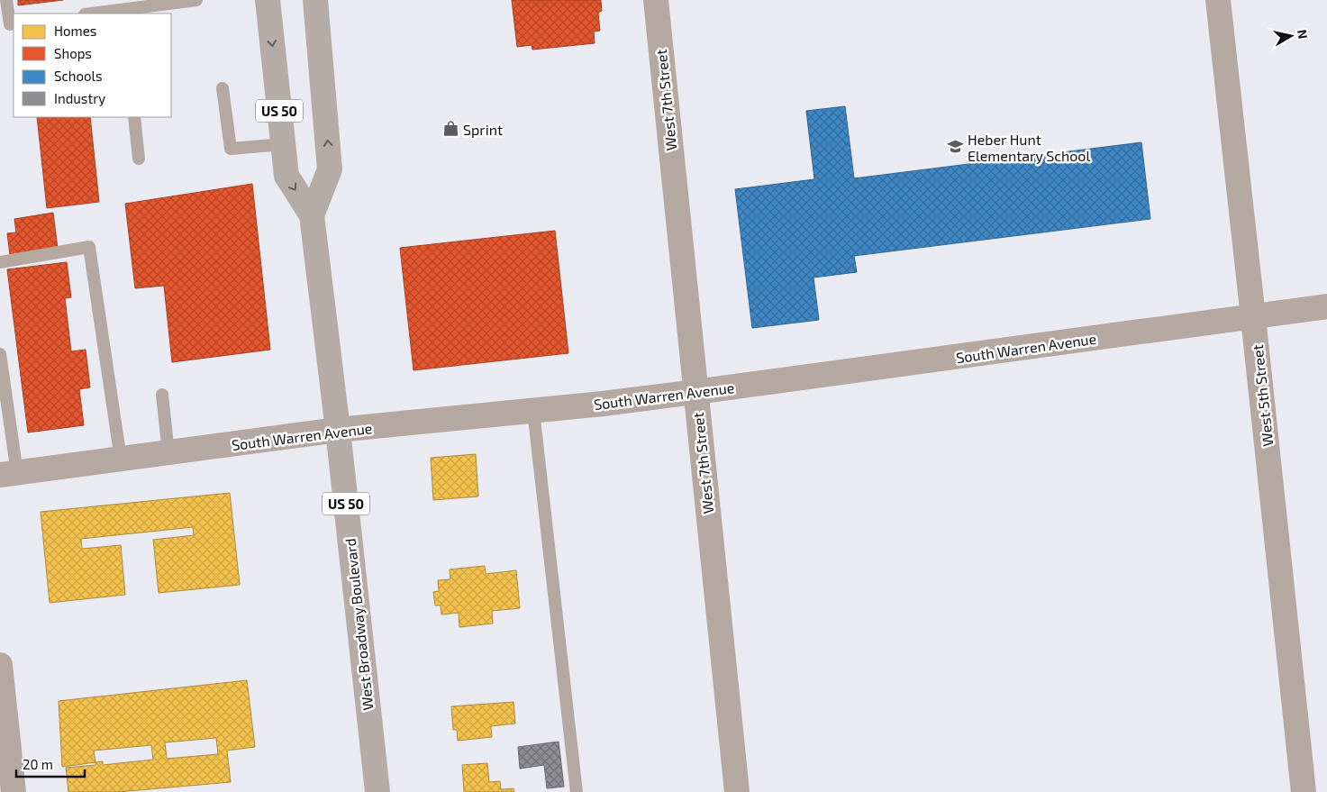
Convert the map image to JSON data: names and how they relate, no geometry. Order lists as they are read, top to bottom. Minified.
{"streets":{"highway":["US 50","West Broadway Boulevard"],"street":["West 7th Street","South Warren Avenue","West 5th Street"]},"crossings":[["West 7th Street","South Warren Avenue"],["South Warren Avenue","West 5th Street"],["South Warren Avenue","West Broadway Boulevard"]],"places":{"shop":["Sprint"],"school or university":["Heber Hunt Elementary School"]},"legend":["Homes","Shops","Schools","Industry"],"scale_bar":"20 m","north":"right"}
